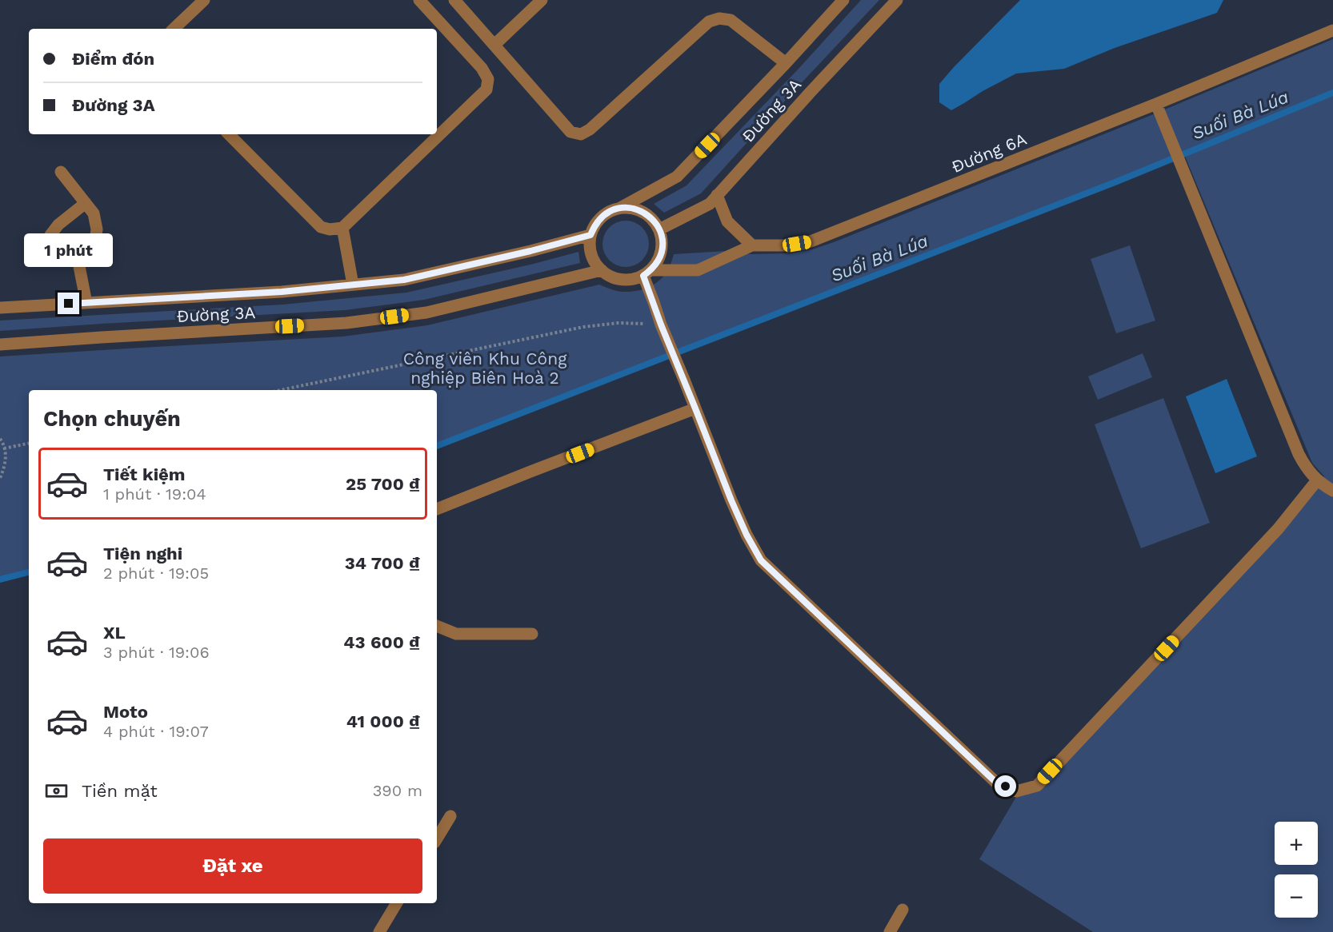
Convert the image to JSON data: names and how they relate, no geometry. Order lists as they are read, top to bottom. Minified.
{"streets":{"street":["Đường 3A","Đường 6A"]},"crossings":[["Đường 3A","Đường 6A"]],"water":["Suối Bà Lúa"],"parks":["Công viên Khu Công nghiệp Biên Hoà 2"],"page":{"banner":["Điểm đón","Đường 3A"],"bubble":"1 phút","heading":"Chọn chuyến","list":[{"name":"Tiết kiệm","note":"1 phút · 19:04","value":"25 700 ₫"},{"name":"Tiện nghi","note":"2 phút · 19:05","value":"34 700 ₫"},{"name":"XL","note":"3 phút · 19:06","value":"43 600 ₫"},{"name":"Moto","note":"4 phút · 19:07","value":"41 000 ₫"}],"pay":["Tiền mặt","390 m"],"map_buttons":["+","−"],"buttons":"Đặt xe"}}
